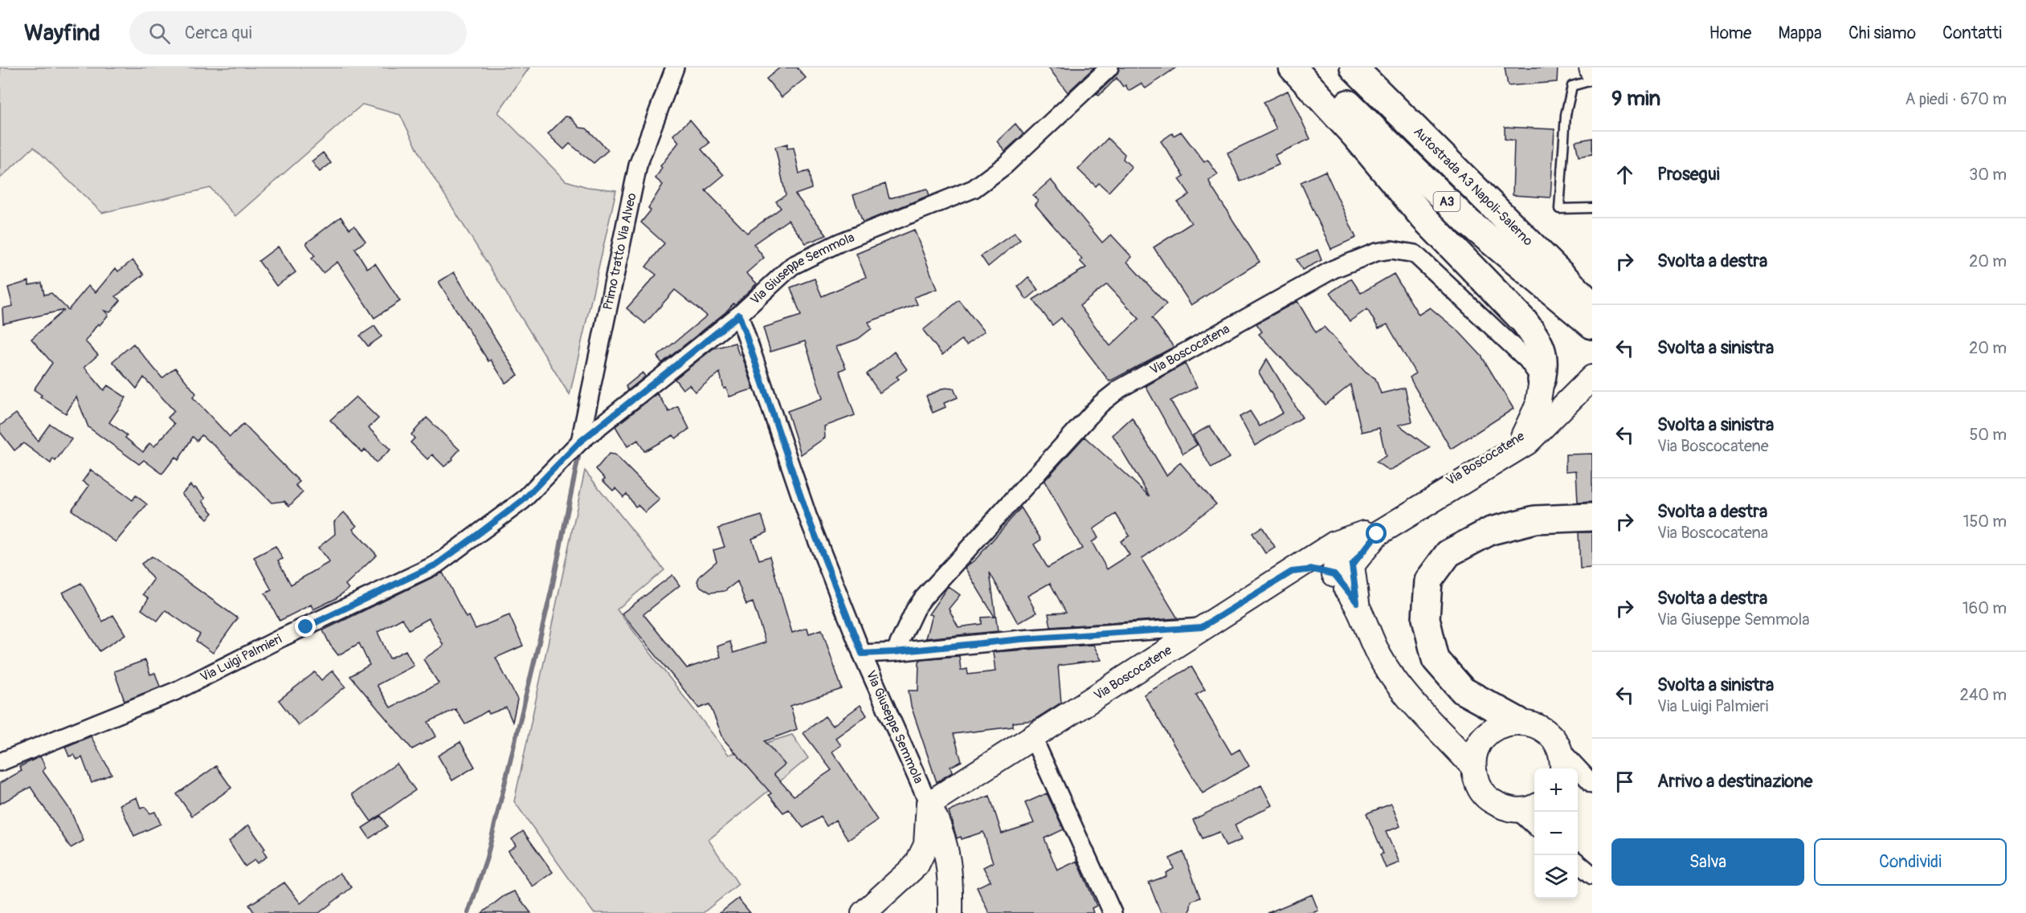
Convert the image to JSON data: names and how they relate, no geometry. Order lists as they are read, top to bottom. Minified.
{"streets":{"highway":["Autostrada A3 Napoli-Salerno","A3"],"street":["Primo tratto Via Alveo","Via Giuseppe Semmola","Via Boscocatena","Via Boscocatene","Via Luigi Palmieri"]},"crossings":[["Primo tratto Via Alveo","Via Luigi Palmieri"],["Via Giuseppe Semmola","Via Boscocatene"],["Via Giuseppe Semmola","Via Luigi Palmieri"]],"page":{"header":"Wayfind","search":"Cerca qui","nav":["Home","Mappa","Chi siamo","Contatti"],"heading":["9 min","A piedi · 670 m"],"list":[["Prosegui","30 m"],["Svolta a destra","20 m"],["Svolta a sinistra","20 m"],["Svolta a sinistra","Via Boscocatene","50 m"],["Svolta a destra","Via Boscocatena","150 m"],["Svolta a destra","Via Giuseppe Semmola","160 m"],["Svolta a sinistra","Via Luigi Palmieri","240 m"],"Arrivo a destinazione"],"map_buttons":["+","−"],"buttons":["Salva","Condividi"]}}
